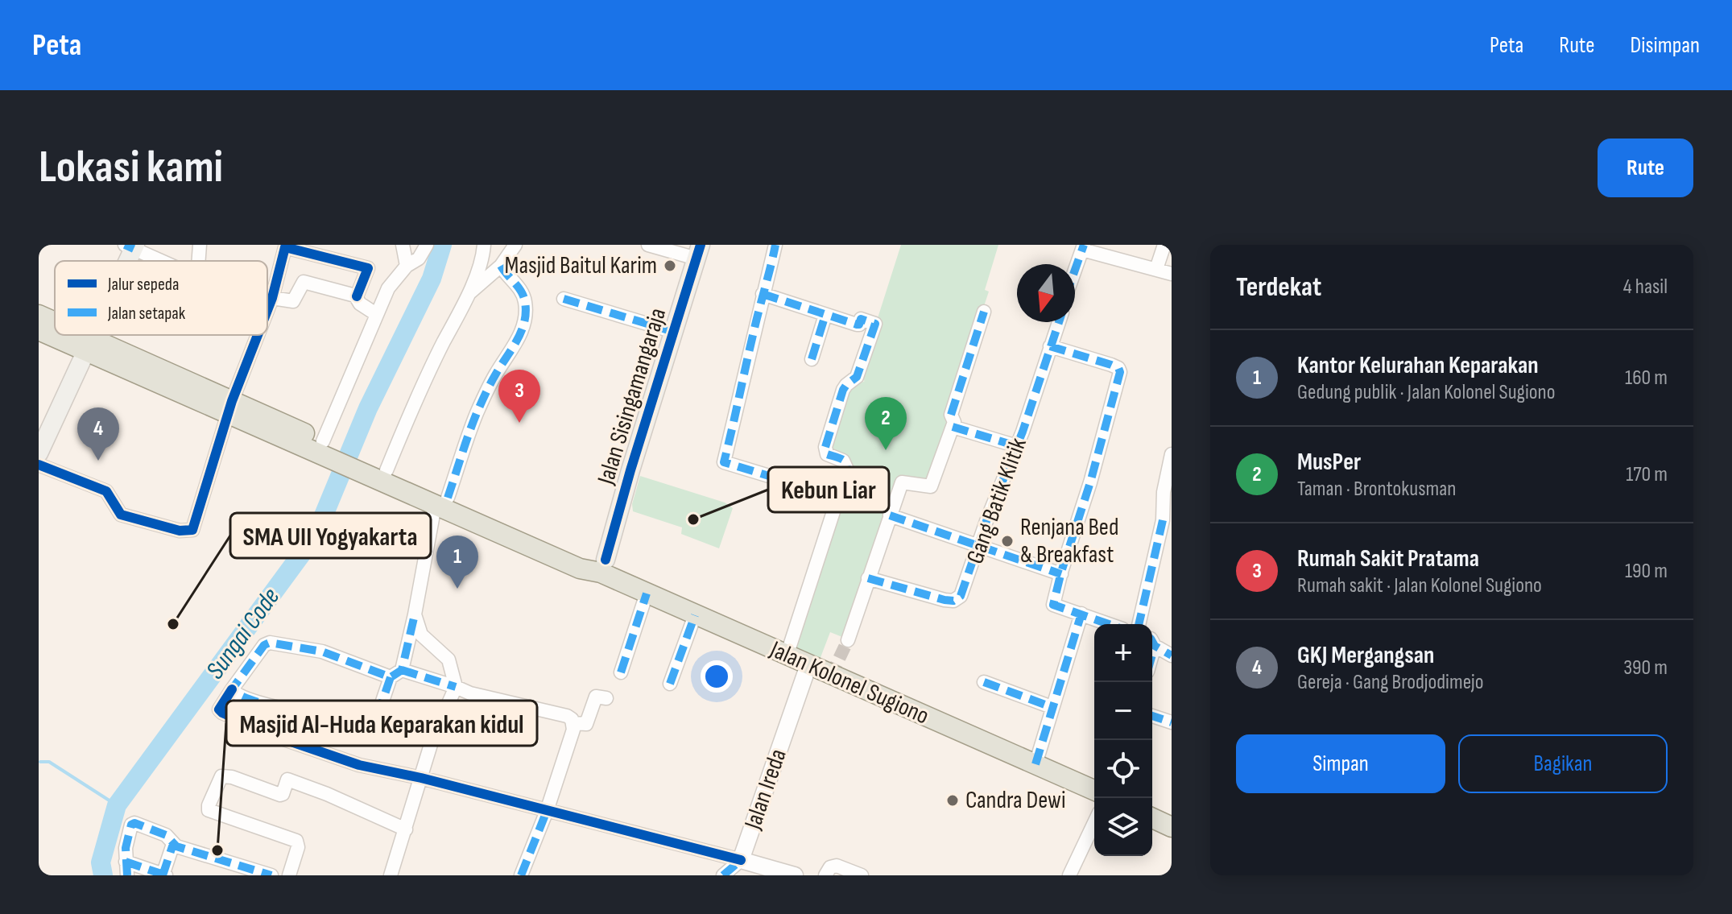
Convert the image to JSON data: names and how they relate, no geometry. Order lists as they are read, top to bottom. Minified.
{"streets":{"main road":["Jalan Sisingamangaraja","Jalan Kolonel Sugiono"],"street":["Gang Batik Klitik","Jalan Ireda"]},"crossings":[["Jalan Sisingamangaraja","Jalan Kolonel Sugiono"],["Jalan Kolonel Sugiono","Jalan Ireda"]],"water":["Sungai Code"],"places":["Masjid Baitul Karim","Kebun Liar","Renjana Bed & Breakfast","SMA UII Yogyakarta","Candra Dewi","Masjid Al-Huda Keparakan kidul"],"legend":["Jalur sepeda","Jalan setapak"],"north":"bottom","page":{"header":"Peta","nav":["Peta","Rute","Disimpan"],"buttons":["Rute",["Simpan","Bagikan"]],"title":"Lokasi kami","heading":["Terdekat","4 hasil"],"list":[{"mark":"1","name":"Kantor Kelurahan Keparakan","note":"Gedung publik · Jalan Kolonel Sugiono","value":"160 m"},{"mark":"2","name":"MusPer","note":"Taman · Brontokusman","value":"170 m"},{"mark":"3","name":"Rumah Sakit Pratama","note":"Rumah sakit · Jalan Kolonel Sugiono","value":"190 m"},{"mark":"4","name":"GKJ Mergangsan","note":"Gereja · Gang Brodjodimejo","value":"390 m"}],"pins":["3","2","4","1"],"map_buttons":["+","−"]}}
